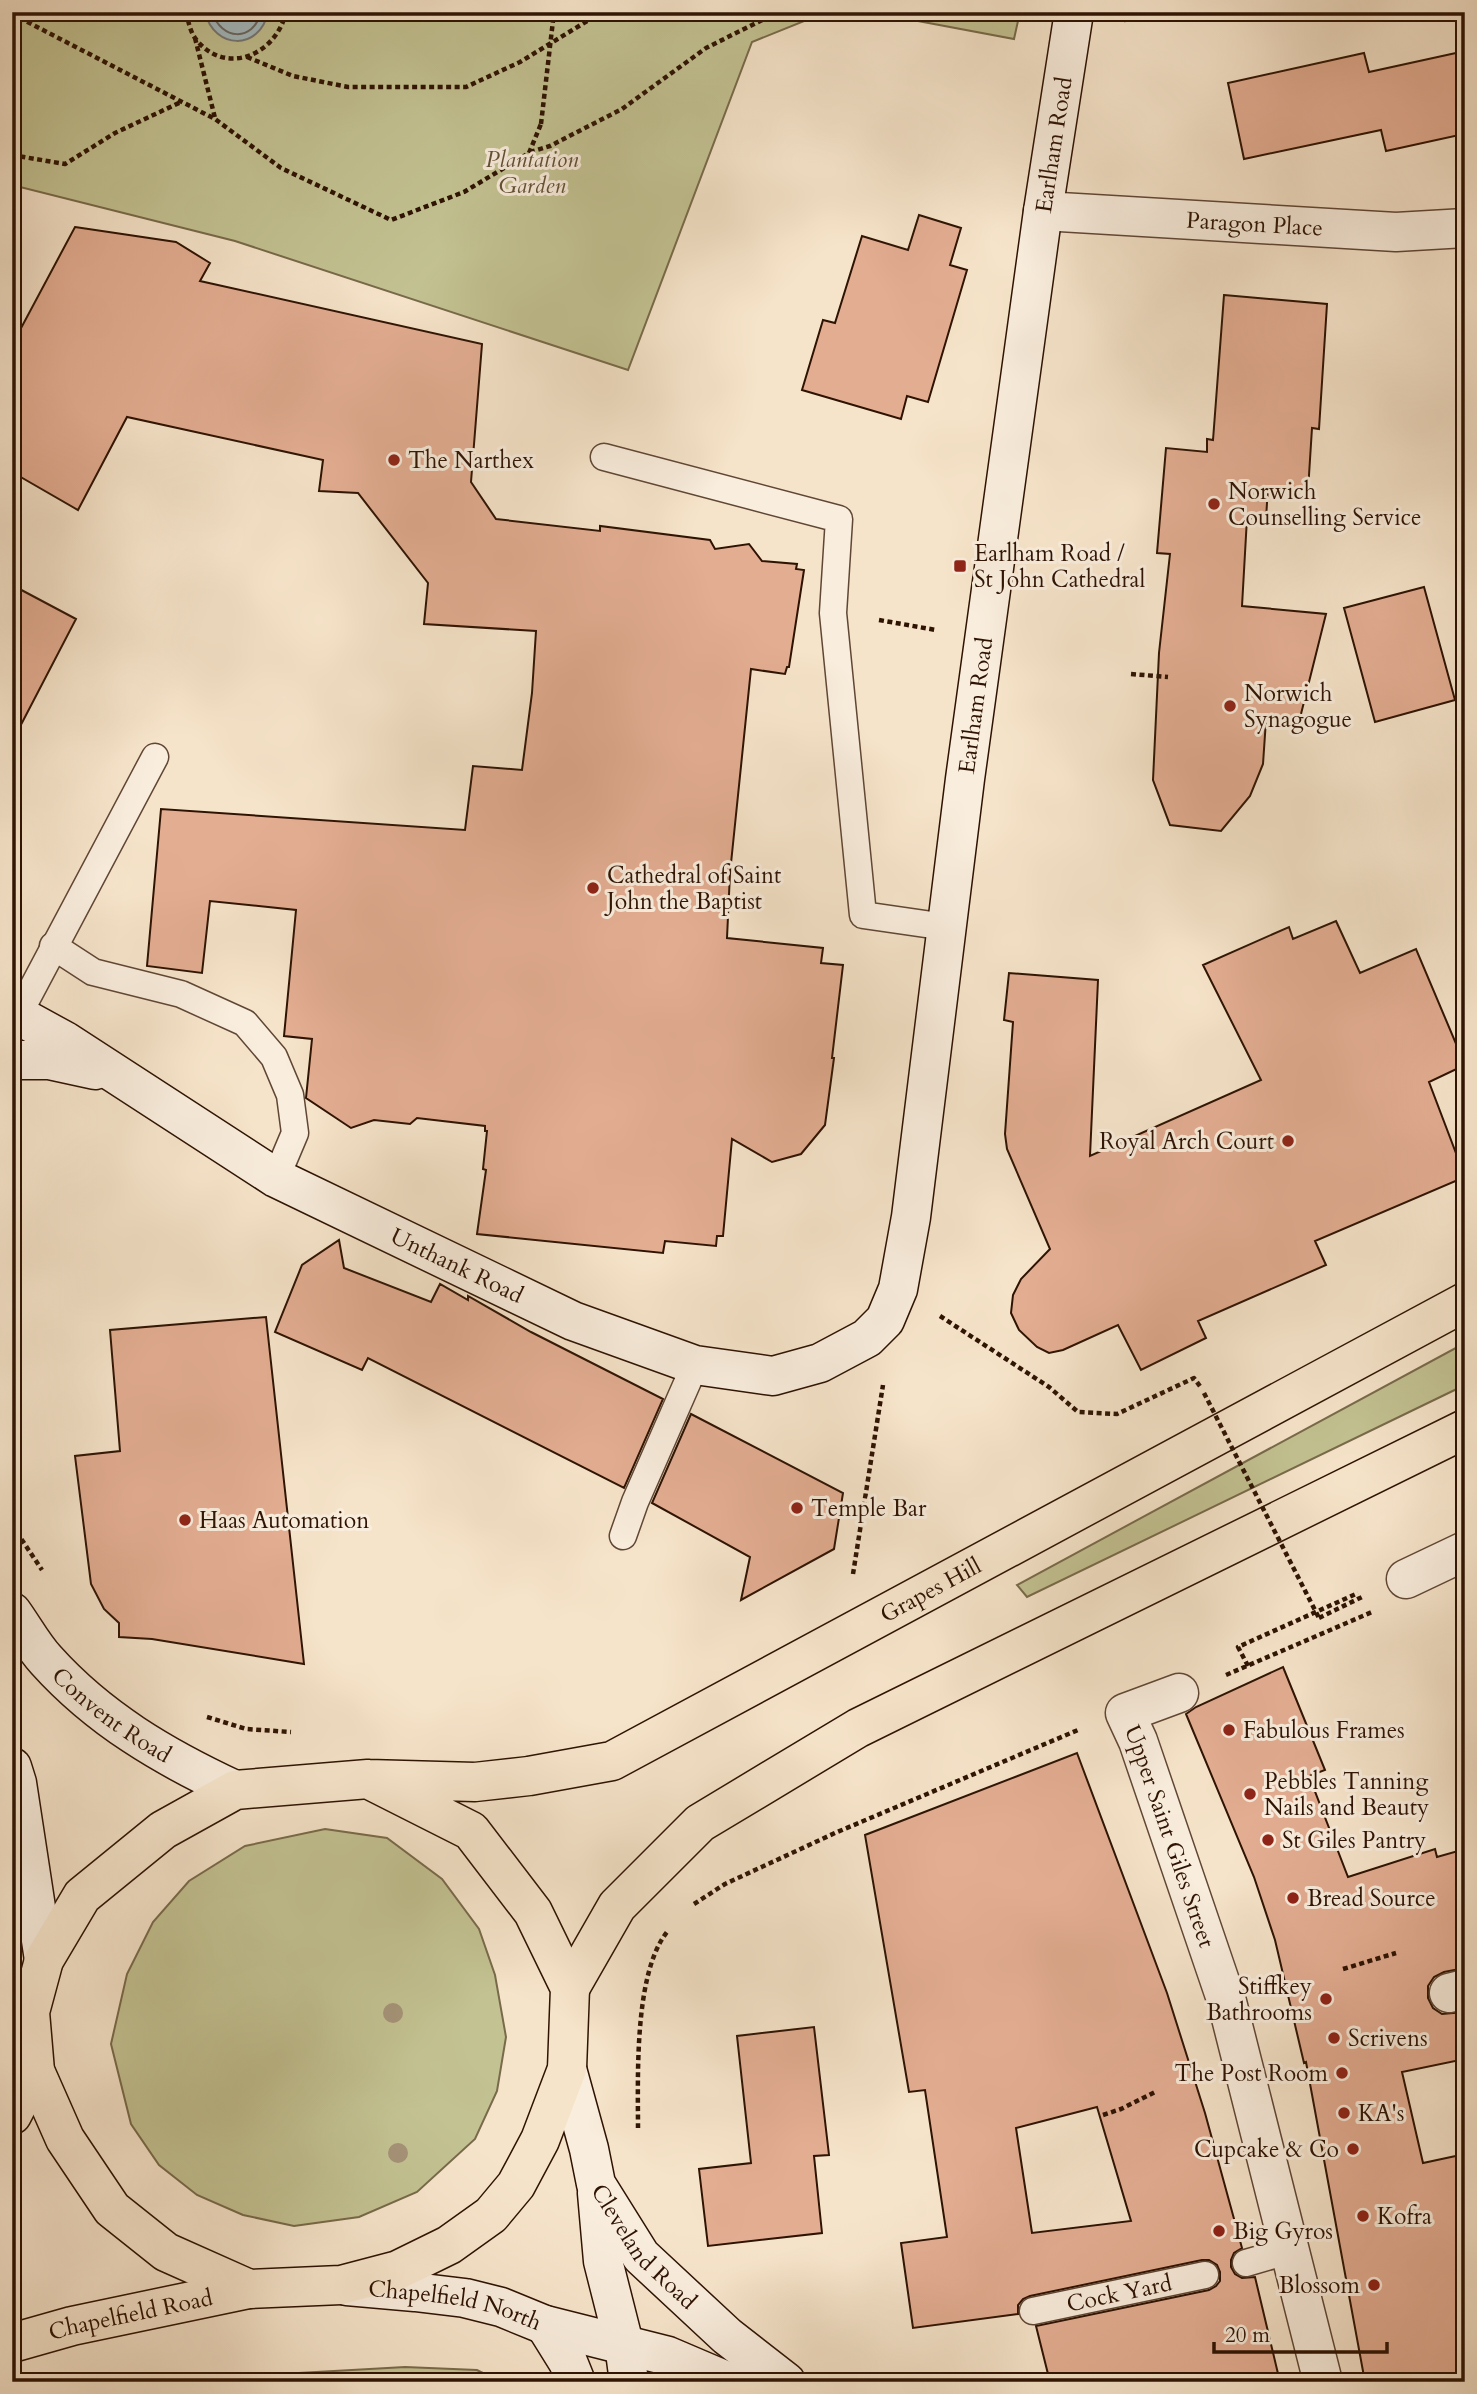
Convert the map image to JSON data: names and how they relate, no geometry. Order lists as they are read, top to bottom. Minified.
{"streets":{"main road":["Earlham Road","Paragon Place","Unthank Road","Grapes Hill","Convent Road","Upper Saint Giles Street","Cleveland Road","Chapelfield North","Chapelfield Road"],"lane":["Cock Yard"]},"crossings":[["Earlham Road","Paragon Place"],["Earlham Road","Unthank Road"],["Grapes Hill","Convent Road"],["Cleveland Road","Chapelfield Road"],["Chapelfield North","Chapelfield Road"]],"parks":["Plantation Garden"],"places":{"other":["The Narthex","Norwich Counselling Service","Norwich Synagogue","Cathedral of Saint John the Baptist","Royal Arch Court","Temple Bar","Haas Automation","Fabulous Frames","Pebbles Tanning Nails and Beauty","St Giles Pantry","Bread Source","Stiffkey Bathrooms","Scrivens","The Post Room","KA's","Cupcake & Co","Kofra","Big Gyros","Blossom"],"transit":["Earlham Road / St John Cathedral"]},"scale_bar":"20 m"}
